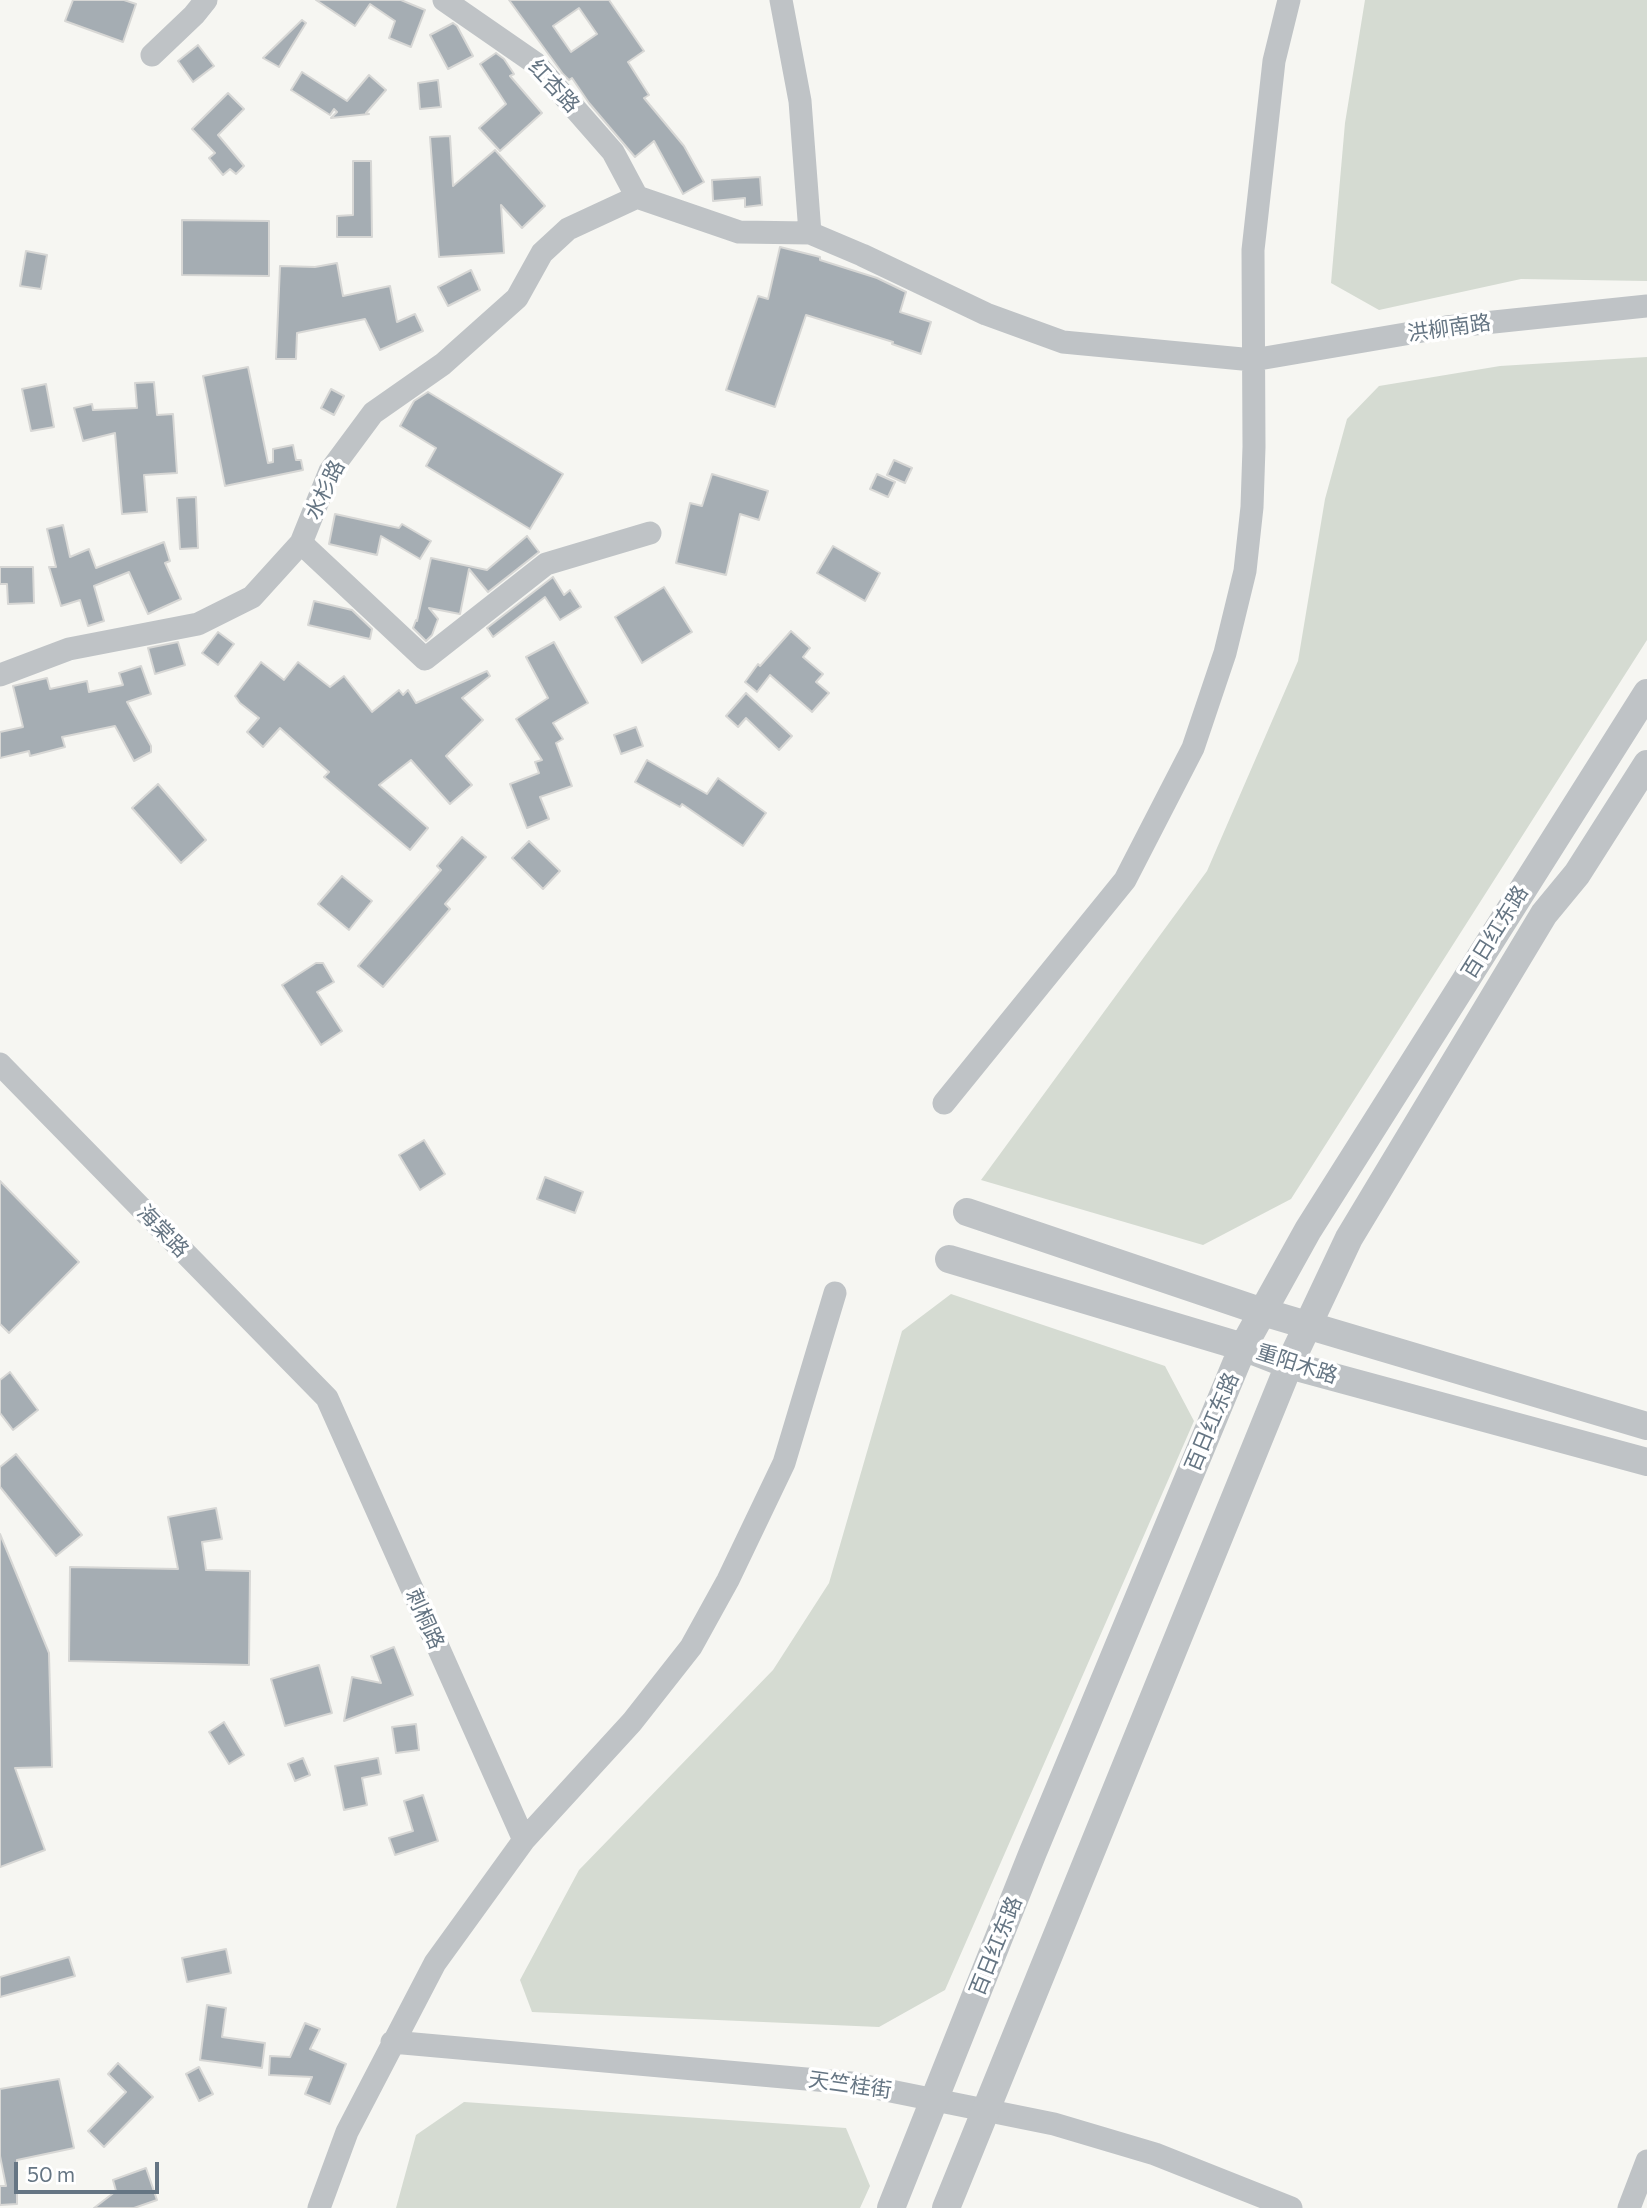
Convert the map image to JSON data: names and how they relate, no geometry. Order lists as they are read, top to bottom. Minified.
{"streets":{"street":["红杏路","洪柳南路","水杉路","百日红东路","海棠路","重阳木路","刺桐路","天竺桂街"]},"crossings":[["红杏路","水杉路"],["百日红东路","重阳木路"],["百日红东路","天竺桂街"],["海棠路","刺桐路"]],"scale_bar":"50 m"}
